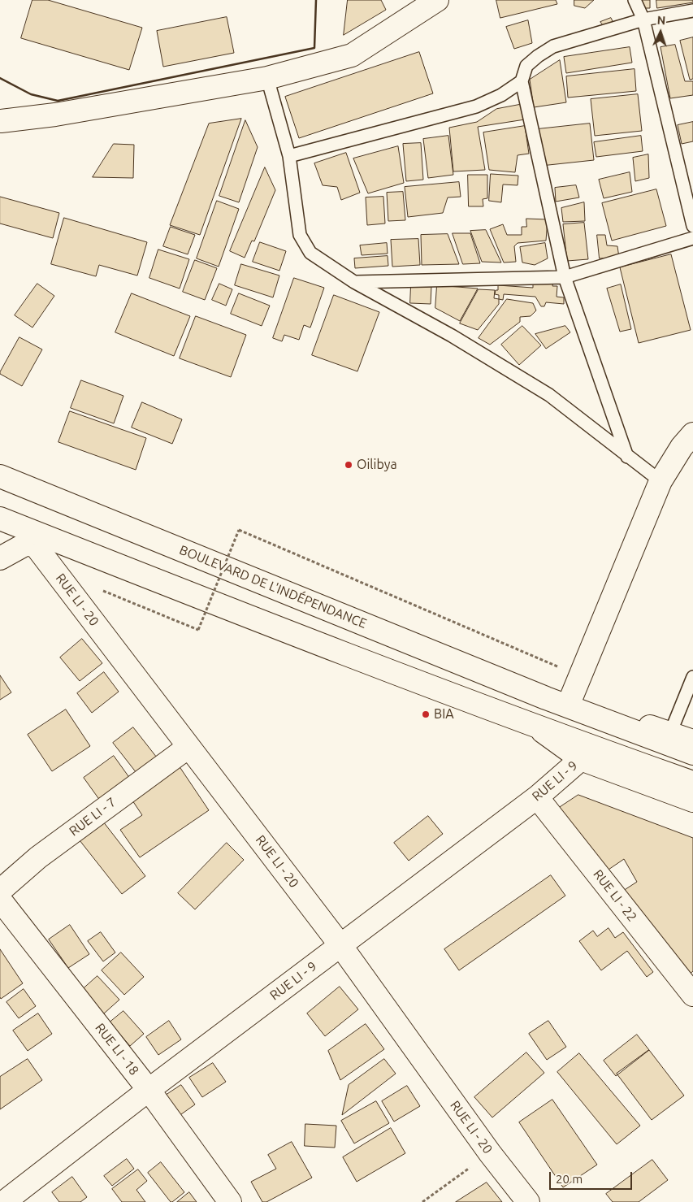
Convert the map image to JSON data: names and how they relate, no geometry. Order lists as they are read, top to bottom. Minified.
{"streets":{"street":["BOULEVARD DE L'INDÉPENDANCE","RUE LI - 20","RUE LI - 9","RUE LI - 7","RUE LI - 22","RUE LI - 18"]},"crossings":[["RUE LI - 20","RUE LI - 9"],["RUE LI - 20","RUE LI - 7"],["RUE LI - 9","RUE LI - 22"],["RUE LI - 9","RUE LI - 18"]],"places":["Oilibya","BIA"],"scale_bar":"20 m","north":"top"}
